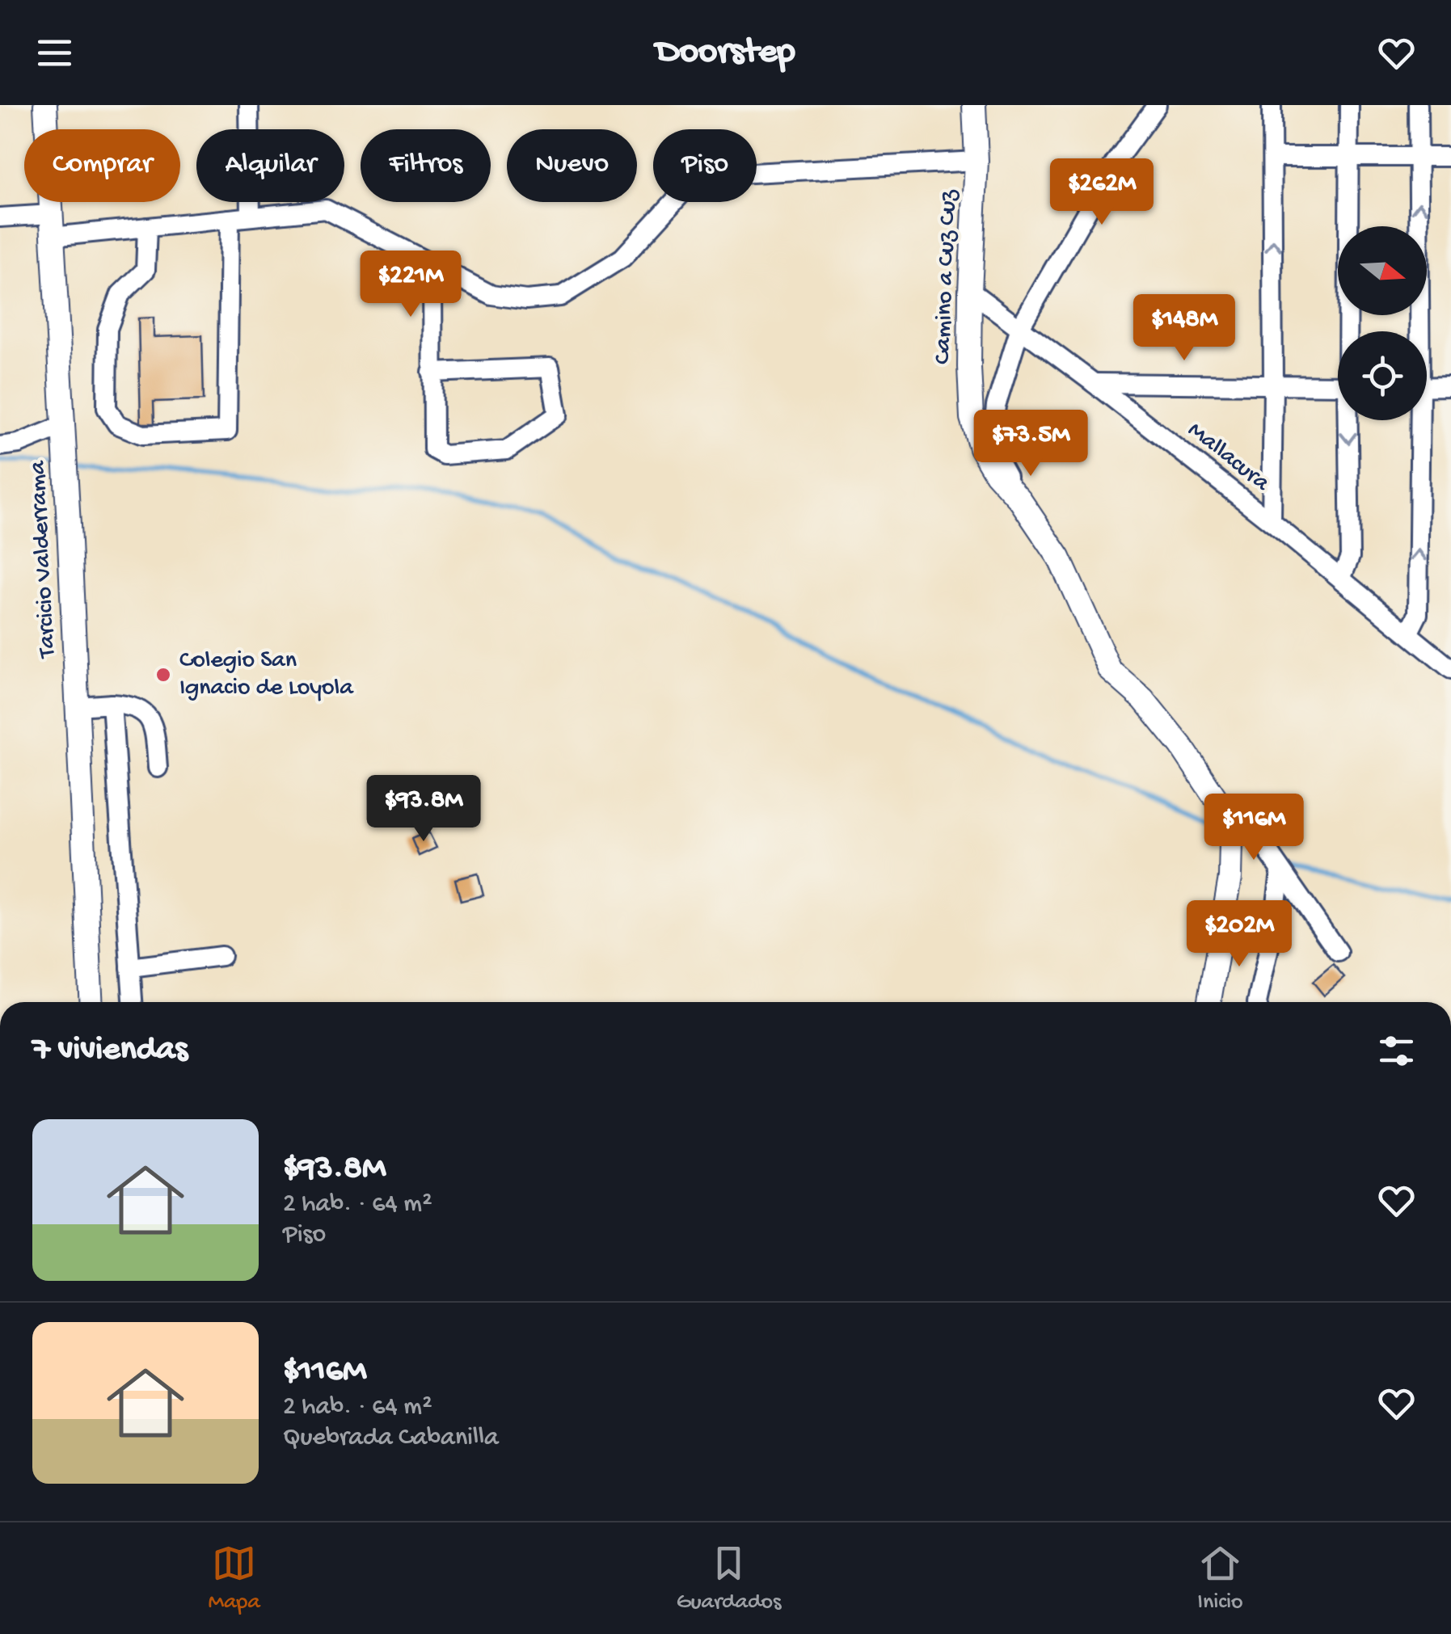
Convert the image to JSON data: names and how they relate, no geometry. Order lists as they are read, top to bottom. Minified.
{"streets":{"main road":["Camino a Cuz Cuz","Tarcicio Valderrama"],"street":["Mallacura"]},"crossings":[["Camino a Cuz Cuz","Mallacura"]],"places":["Colegio San Ignacio de Loyola"],"north":"right","page":{"header":"Doorstep","chip":["Comprar","Alquilar","Filtros","Nuevo","Piso"],"price":["$262M","$221M","$148M","$73.5M","$93.8M","$116M","$202M"],"heading":"7 viviendas","list":[{"name":"$93.8M","note":"2 hab. · 64 m² · Piso"},{"name":"$116M","note":"2 hab. · 64 m² · Quebrada Cabanilla"}],"tabs":["Mapa","Guardados","Inicio"]}}
